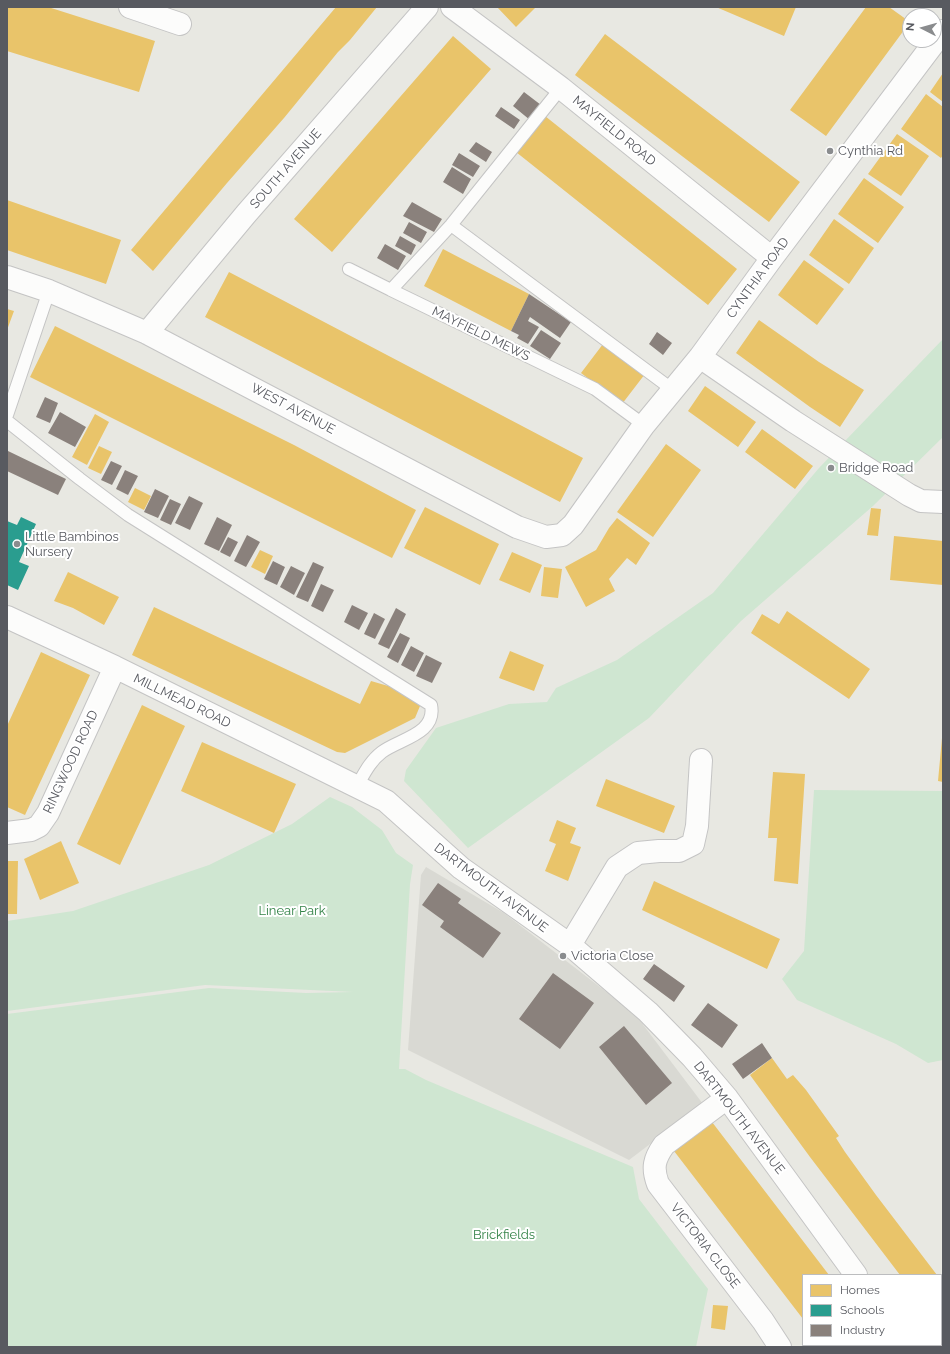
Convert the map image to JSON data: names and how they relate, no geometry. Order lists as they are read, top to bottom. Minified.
{"streets":{"street":["MAYFIELD ROAD","SOUTH AVENUE","CYNTHIA ROAD","WEST AVENUE","MILLMEAD ROAD","RINGWOOD ROAD","DARTMOUTH AVENUE","VICTORIA CLOSE"],"lane":["MAYFIELD MEWS"]},"crossings":[["MAYFIELD ROAD","CYNTHIA ROAD"],["SOUTH AVENUE","WEST AVENUE"],["CYNTHIA ROAD","MAYFIELD MEWS"],["CYNTHIA ROAD","WEST AVENUE"],["MILLMEAD ROAD","RINGWOOD ROAD"],["MILLMEAD ROAD","DARTMOUTH AVENUE"],["DARTMOUTH AVENUE","VICTORIA CLOSE"]],"parks":["Linear Park","Brickfields"],"places":["Cynthia Rd","Bridge Road","Little Bambinos Nursery","Victoria Close"],"legend":["Homes","Schools","Industry"],"north":"left"}
